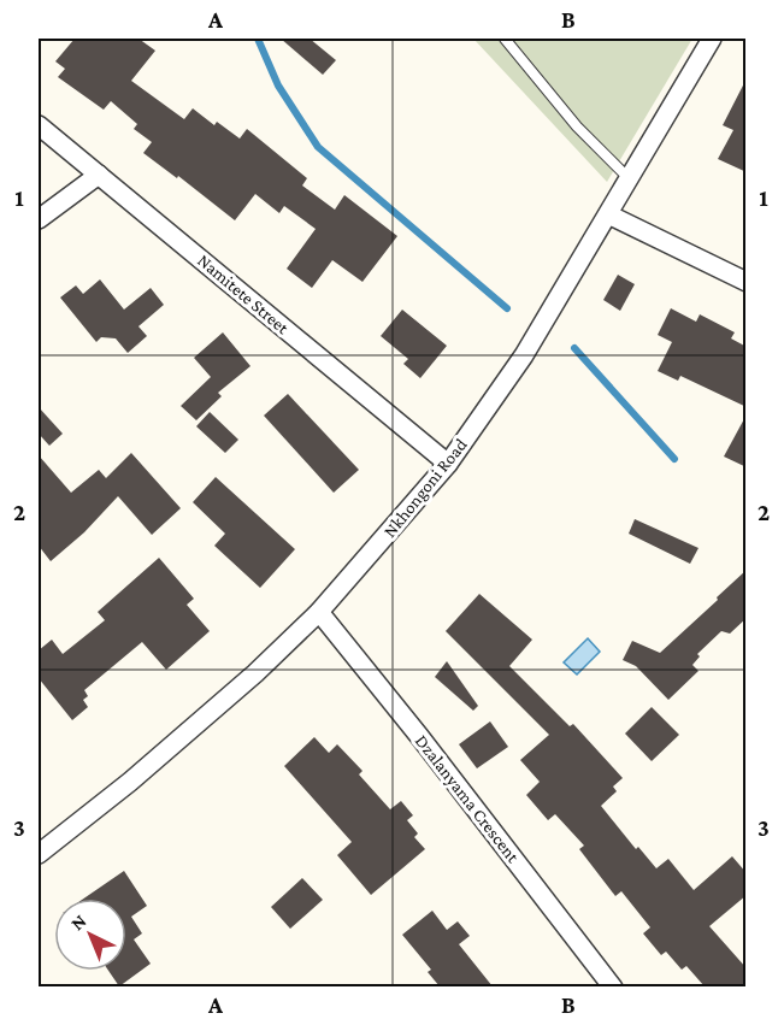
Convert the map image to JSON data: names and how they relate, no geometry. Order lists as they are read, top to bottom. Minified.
{"streets":{"street":["Namitete Street","Nkhongoni Road","Dzalanyama Crescent"]},"crossings":[["Namitete Street","Nkhongoni Road"],["Nkhongoni Road","Dzalanyama Crescent"]],"north":"top left","grid":{"columns":["A","B"],"rows":["1","2","3"]}}
